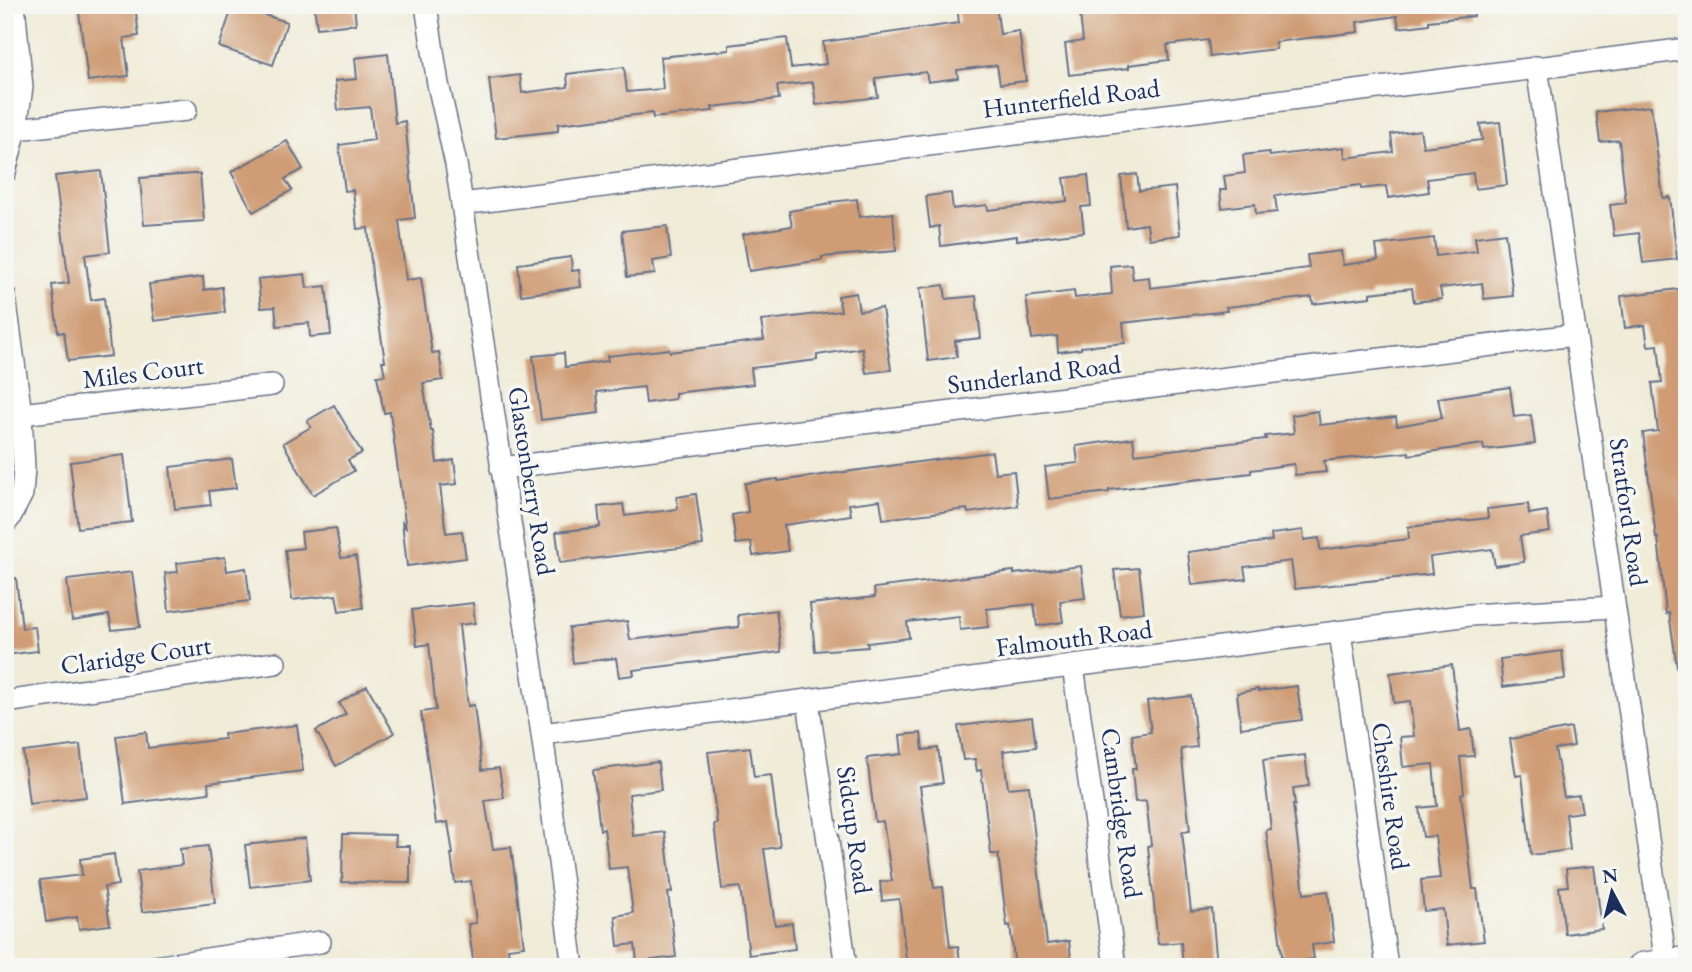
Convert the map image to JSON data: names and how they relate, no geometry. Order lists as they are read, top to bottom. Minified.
{"streets":{"street":["Hunterfield Road","Miles Court","Sunderland Road","Glastonberry Road","Stratford Road","Falmouth Road","Claridge Court","Cheshire Road","Cambridge Road","Sidcup Road"]},"crossings":[["Hunterfield Road","Glastonberry Road"],["Hunterfield Road","Stratford Road"],["Sunderland Road","Glastonberry Road"],["Sunderland Road","Stratford Road"],["Glastonberry Road","Falmouth Road"],["Stratford Road","Falmouth Road"],["Falmouth Road","Cheshire Road"],["Falmouth Road","Cambridge Road"],["Falmouth Road","Sidcup Road"]],"north":"top"}
